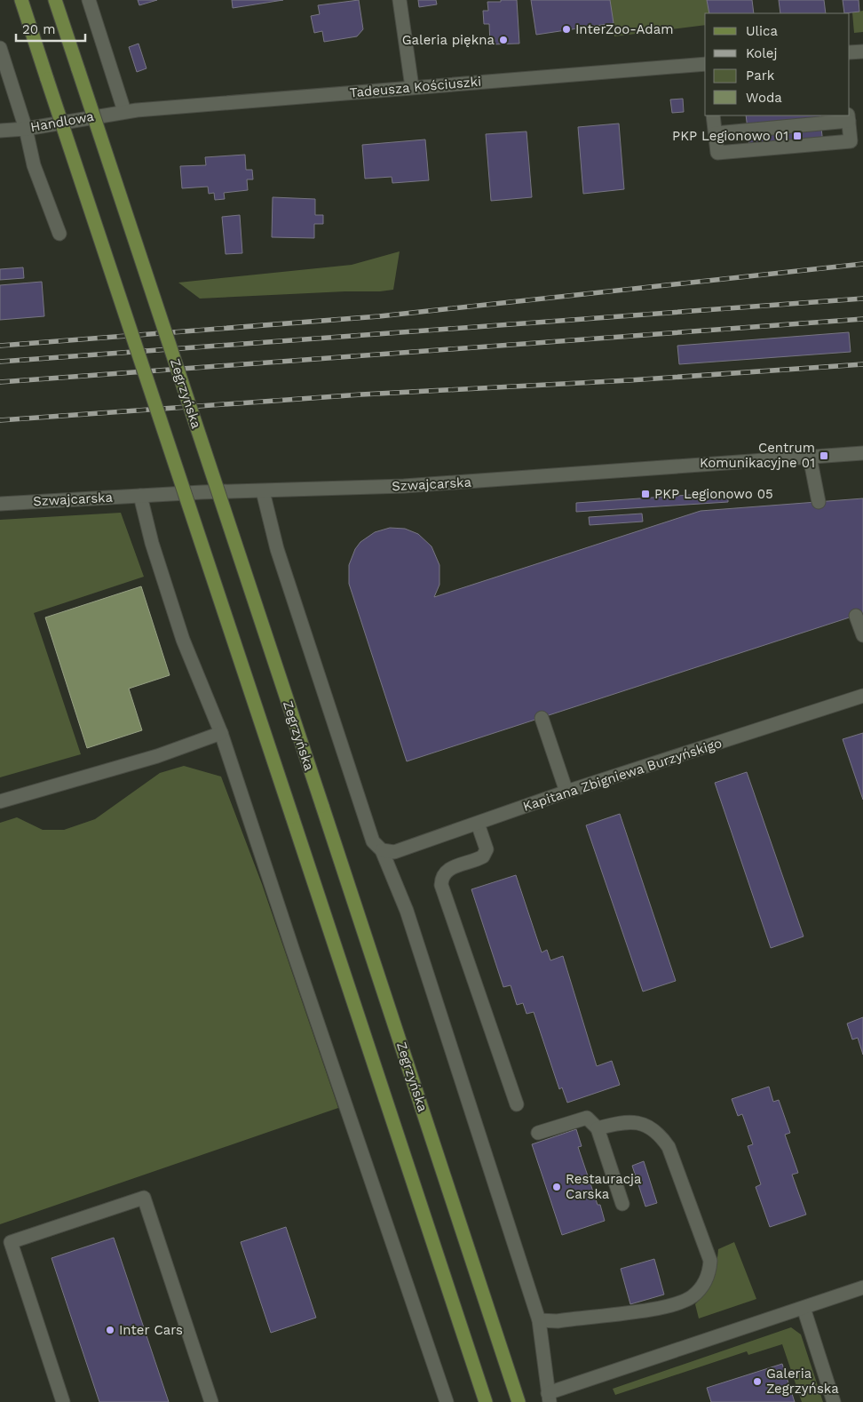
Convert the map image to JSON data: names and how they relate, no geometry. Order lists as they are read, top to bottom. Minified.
{"streets":{"main road":["Zegrzyńska"],"street":["Tadeusza Kościuszki","Handlowa","Szwajcarska","Kapitana Zbigniewa Burzyńskigo"]},"crossings":[["Tadeusza Kościuszki","Handlowa"]],"places":{"other":["InterZoo-Adam","Galeria piękna","Restauracja Carska","Inter Cars","Galeria Zegrzyńska"],"transit":["PKP Legionowo 01","Centrum Komunikacyjne 01","PKP Legionowo 05"]},"legend":["Ulica","Kolej","Park","Woda"],"scale_bar":"20 m"}
